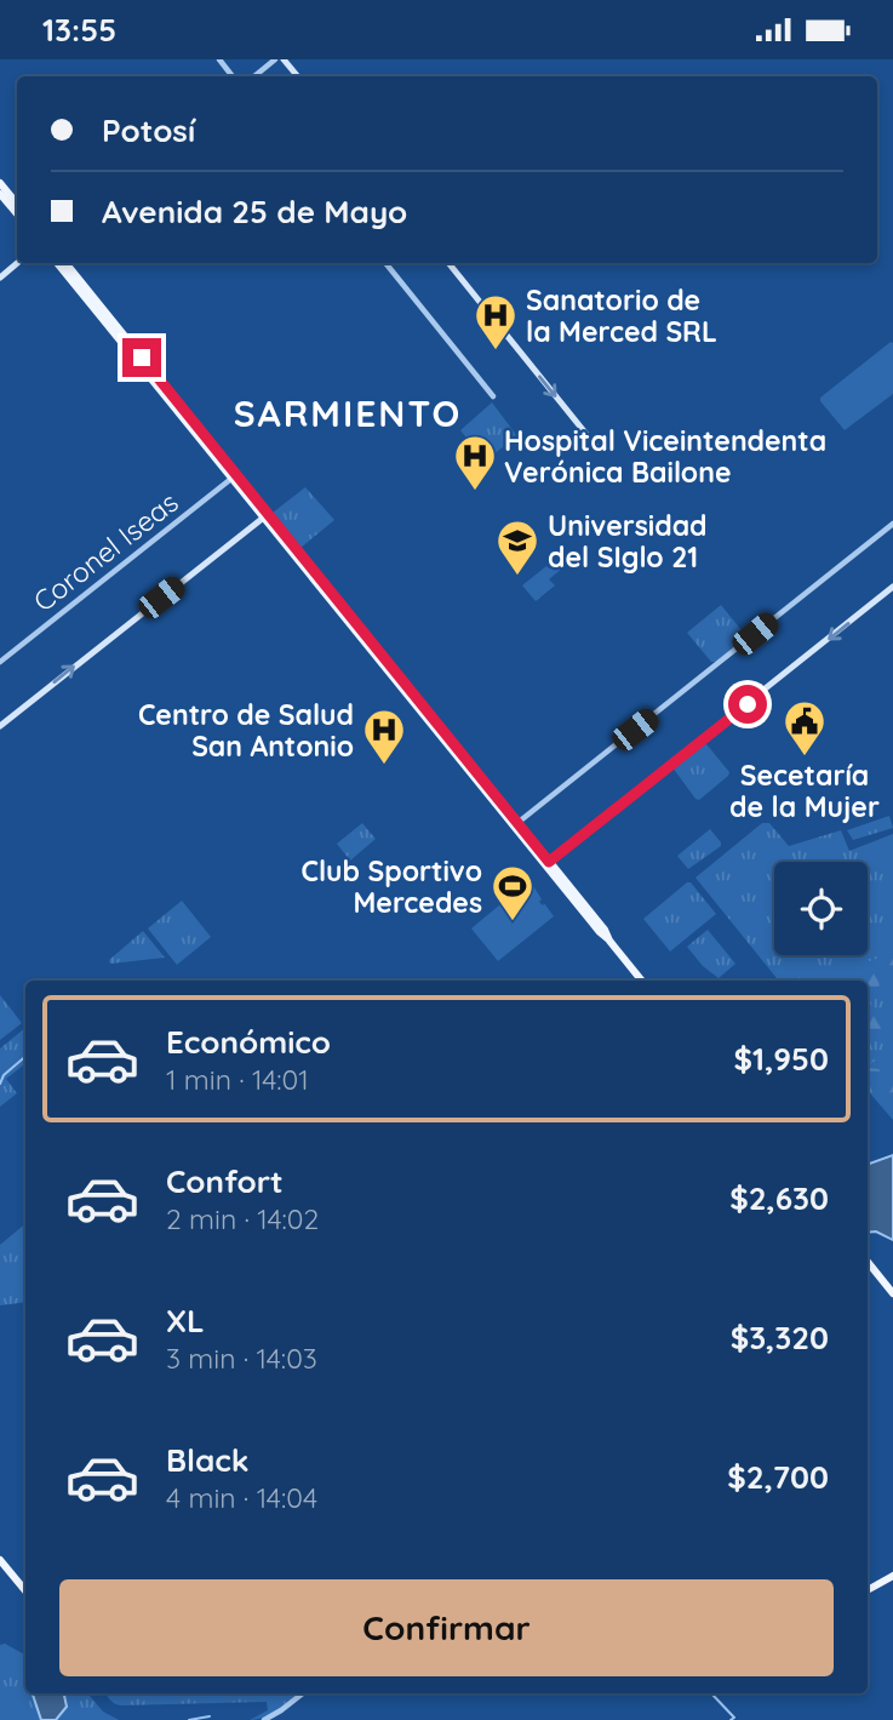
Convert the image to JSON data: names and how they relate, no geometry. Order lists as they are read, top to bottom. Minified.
{"streets":{"street":["Coronel Iseas"]},"districts":["SARMIENTO"],"places":{"hospital":["Sanatorio de la Merced SRL","Hospital Viceintendenta Verónica Bailone","Centro de Salud San Antonio"],"school or university":["Universidad del SIglo 21"],"public building":["Secetaría de la Mujer"],"sports":["Club Sportivo Mercedes"]},"page":{"status":"13:55","banner":["Potosí","Avenida 25 de Mayo"],"list":[{"name":"Económico","note":"1 min · 14:01","value":"$1,950"},{"name":"Confort","note":"2 min · 14:02","value":"$2,630"},{"name":"XL","note":"3 min · 14:03","value":"$3,320"},{"name":"Black","note":"4 min · 14:04","value":"$2,700"}],"buttons":"Confirmar"}}
